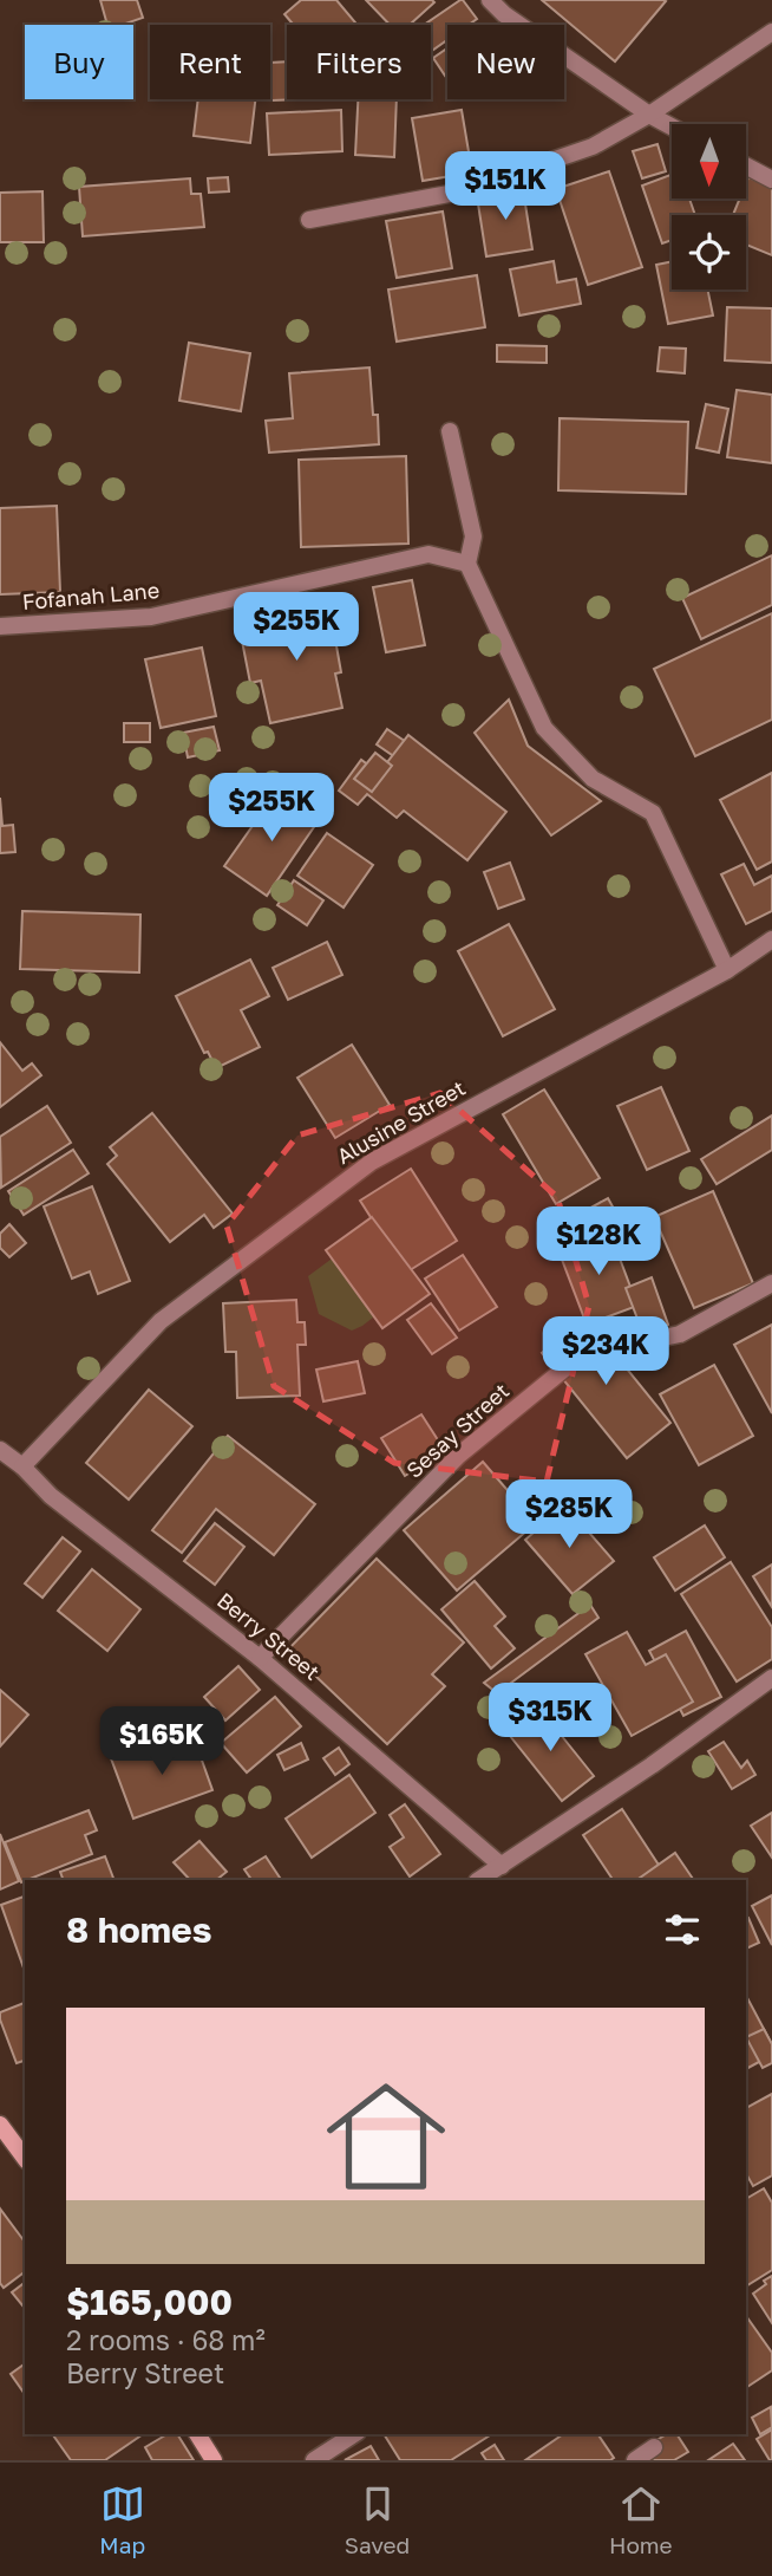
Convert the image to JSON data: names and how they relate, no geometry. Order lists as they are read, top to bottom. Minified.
{"streets":{"street":["Fofanah Lane","Alusine Street","Sesay Street","Berry Street"]},"crossings":[["Alusine Street","Berry Street"],["Sesay Street","Berry Street"]],"north":"bottom","page":{"chip":["Buy","Rent","Filters","New"],"price":["$151K","$255K","$255K","$128K","$234K","$285K","$315K","$165K"],"heading":"8 homes","list":[{"name":"$165,000","note":"2 rooms · 68 m² · Berry Street"}],"tabs":["Map","Saved","Home"]}}
